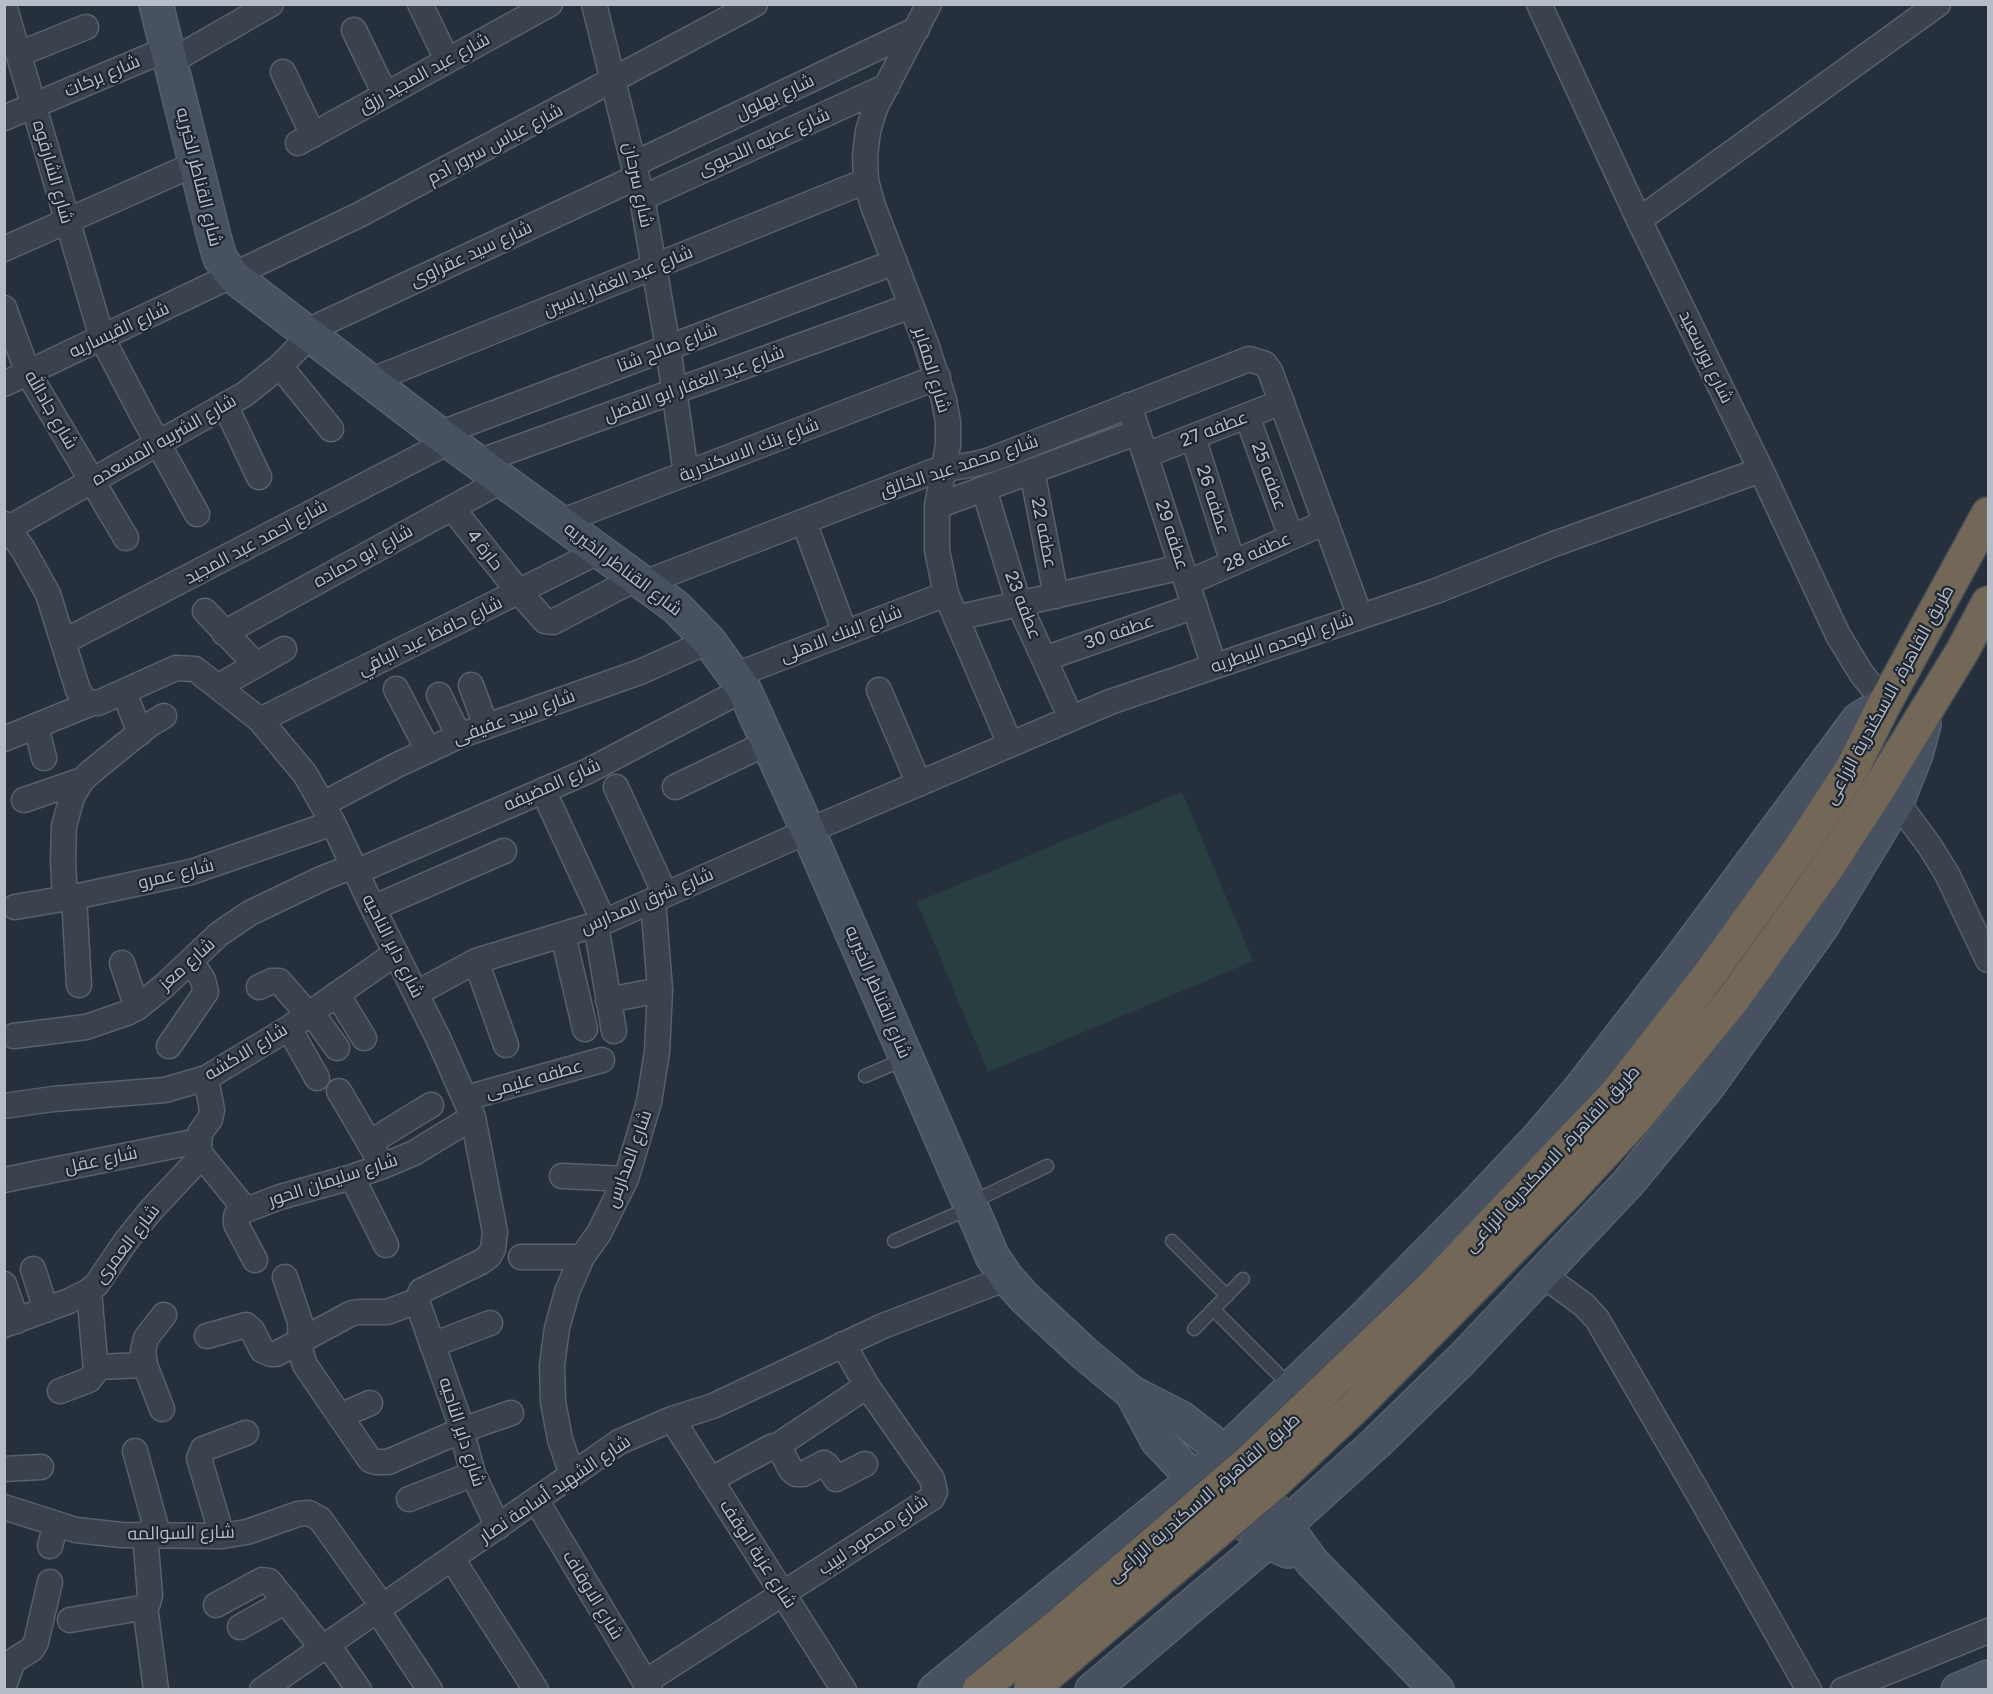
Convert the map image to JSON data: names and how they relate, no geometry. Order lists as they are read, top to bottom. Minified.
{"streets":{"highway":["طريق القاهرة, الاسكندرية الزراعى"],"street":["شارع عبد المجيد رزق","شارع بركات","شارع بهلول","شارع عطيه اللحيوى","شارع عباس سرور آدم","شارع الشارقوه","شارع القناطر الخيريه","شارع سرحان","شارع سيد عقراوى","شارع عبد الغفار ياسين","شارع القيساريه","شارع صالح شتا","شارع بورسعيد","شارع المقابر","شارع عبد الغفار ابو الفضل","شارع جادالله","عطفه 27","شارع الشربيه المسعده","شارع بنك الاسكندرية","شارع محمد عبد الخالق","عطفه 25","عطفه 26","عطفه 22","عطفه 29","شارع احمد عبد المجيد","حارة 4","عطفه 28","شارع ابو حماده","عطفه 23","عطفه 30","شارع البنك الاهلى","شارع حافظ عبد الباقي","شارع الوحده البيطريه","شارع سيد عفيفى","شارع المضيفه","شارع عمرو","شارع شرق المدارس","شارع داير الناحيه","شارع معز","شارع الاكشه","عطفه عليمى","شارع المدارس","شارع عقل","شارع سليمان الحور","شارع العمرى","شارع الشهيد أسامة نصار","شارع السوالمه","شارع محمود لبيب","شارع عزبة الوقف","شارع الاوقاف"]},"crossings":[["شارع بركات","شارع الشارقوه"],["شارع بركات","شارع القناطر الخيريه"],["شارع بهلول","شارع عطيه اللحيوى"],["شارع بهلول","شارع سرحان"],["شارع بهلول","شارع سيد عقراوى"],["شارع بهلول","شارع المقابر"],["شارع عطيه اللحيوى","شارع سرحان"],["شارع عطيه اللحيوى","شارع سيد عقراوى"],["شارع عطيه اللحيوى","شارع المقابر"],["شارع عباس سرور آدم","شارع القناطر الخيريه"],["شارع عباس سرور آدم","شارع سرحان"],["شارع عباس سرور آدم","شارع القيساريه"],["شارع الشارقوه","شارع القيساريه"],["شارع الشارقوه","شارع الشربيه المسعده"],["شارع القناطر الخيريه","شارع سيد عقراوى"],["شارع القناطر الخيريه","شارع عبد الغفار ياسين"],["شارع القناطر الخيريه","شارع القيساريه"],["شارع القناطر الخيريه","شارع صالح شتا"],["شارع القناطر الخيريه","شارع عبد الغفار ابو الفضل"],["شارع القناطر الخيريه","شارع الشربيه المسعده"],["شارع القناطر الخيريه","شارع بنك الاسكندرية"],["شارع القناطر الخيريه","شارع محمد عبد الخالق"],["شارع القناطر الخيريه","شارع احمد عبد المجيد"],["شارع القناطر الخيريه","حارة 4"],["شارع القناطر الخيريه","شارع ابو حماده"],["شارع القناطر الخيريه","شارع البنك الاهلى"],["شارع القناطر الخيريه","شارع حافظ عبد الباقي"],["شارع القناطر الخيريه","شارع الوحده البيطريه"],["شارع القناطر الخيريه","شارع سيد عفيفى"],["شارع القناطر الخيريه","شارع المضيفه"],["شارع القناطر الخيريه","شارع شرق المدارس"],["شارع القناطر الخيريه","شارع الشهيد أسامة نصار"],["شارع سرحان","شارع سيد عقراوى"],["شارع سرحان","شارع عبد الغفار ياسين"],["شارع سرحان","شارع صالح شتا"],["شارع سرحان","شارع عبد الغفار ابو الفضل"],["شارع سرحان","شارع بنك الاسكندرية"],["شارع سيد عقراوى","شارع الشربيه المسعده"],["شارع عبد الغفار ياسين","شارع المقابر"],["شارع القيساريه","شارع جادالله"],["شارع صالح شتا","شارع المقابر"],["شارع صالح شتا","شارع احمد عبد المجيد"],["شارع بورسعيد","شارع الوحده البيطريه"],["شارع بورسعيد","طريق القاهرة, الاسكندرية الزراعى"],["شارع المقابر","شارع عبد الغفار ابو الفضل"],["شارع المقابر","شارع بنك الاسكندرية"],["شارع المقابر","شارع محمد عبد الخالق"],["شارع المقابر","عطفه 28"],["شارع المقابر","شارع البنك الاهلى"],["شارع المقابر","شارع الوحده البيطريه"],["شارع عبد الغفار ابو الفضل","شارع ابو حماده"],["شارع جادالله","شارع الشربيه المسعده"],["عطفه 27","شارع محمد عبد الخالق"],["عطفه 27","عطفه 25"],["عطفه 27","عطفه 26"],["عطفه 27","عطفه 29"],["شارع محمد عبد الخالق","عطفه 29"],["شارع محمد عبد الخالق","حارة 4"],["عطفه 25","عطفه 28"],["عطفه 26","عطفه 28"],["عطفه 22","عطفه 28"],["عطفه 29","عطفه 28"],["عطفه 29","عطفه 30"],["عطفه 29","شارع الوحده البيطريه"],["حارة 4","شارع ابو حماده"],["حارة 4","شارع حافظ عبد الباقي"],["عطفه 28","عطفه 23"],["عطفه 23","عطفه 30"],["عطفه 23","شارع الوحده البيطريه"],["شارع البنك الاهلى","شارع المضيفه"],["شارع حافظ عبد الباقي","شارع داير الناحيه"],["شارع الوحده البيطريه","شارع شرق المدارس"],["شارع سيد عفيفى","شارع عمرو"],["شارع سيد عفيفى","شارع داير الناحيه"],["شارع المضيفه","شارع داير الناحيه"],["شارع المضيفه","شارع معز"],["شارع عمرو","شارع داير الناحيه"],["شارع شرق المدارس","شارع داير الناحيه"],["شارع شرق المدارس","شارع المدارس"],["شارع داير الناحيه","شارع معز"],["شارع داير الناحيه","شارع الاكشه"],["شارع داير الناحيه","عطفه عليمى"],["شارع داير الناحيه","شارع سليمان الحور"],["شارع داير الناحيه","شارع الشهيد أسامة نصار"],["شارع الاكشه","شارع العمرى"],["عطفه عليمى","شارع سليمان الحور"],["شارع المدارس","شارع الشهيد أسامة نصار"],["شارع عقل","شارع العمرى"],["شارع الشهيد أسامة نصار","شارع السوالمه"],["شارع الشهيد أسامة نصار","شارع محمود لبيب"],["شارع الشهيد أسامة نصار","شارع عزبة الوقف"],["شارع الشهيد أسامة نصار","شارع الاوقاف"],["شارع محمود لبيب","شارع عزبة الوقف"]]}
